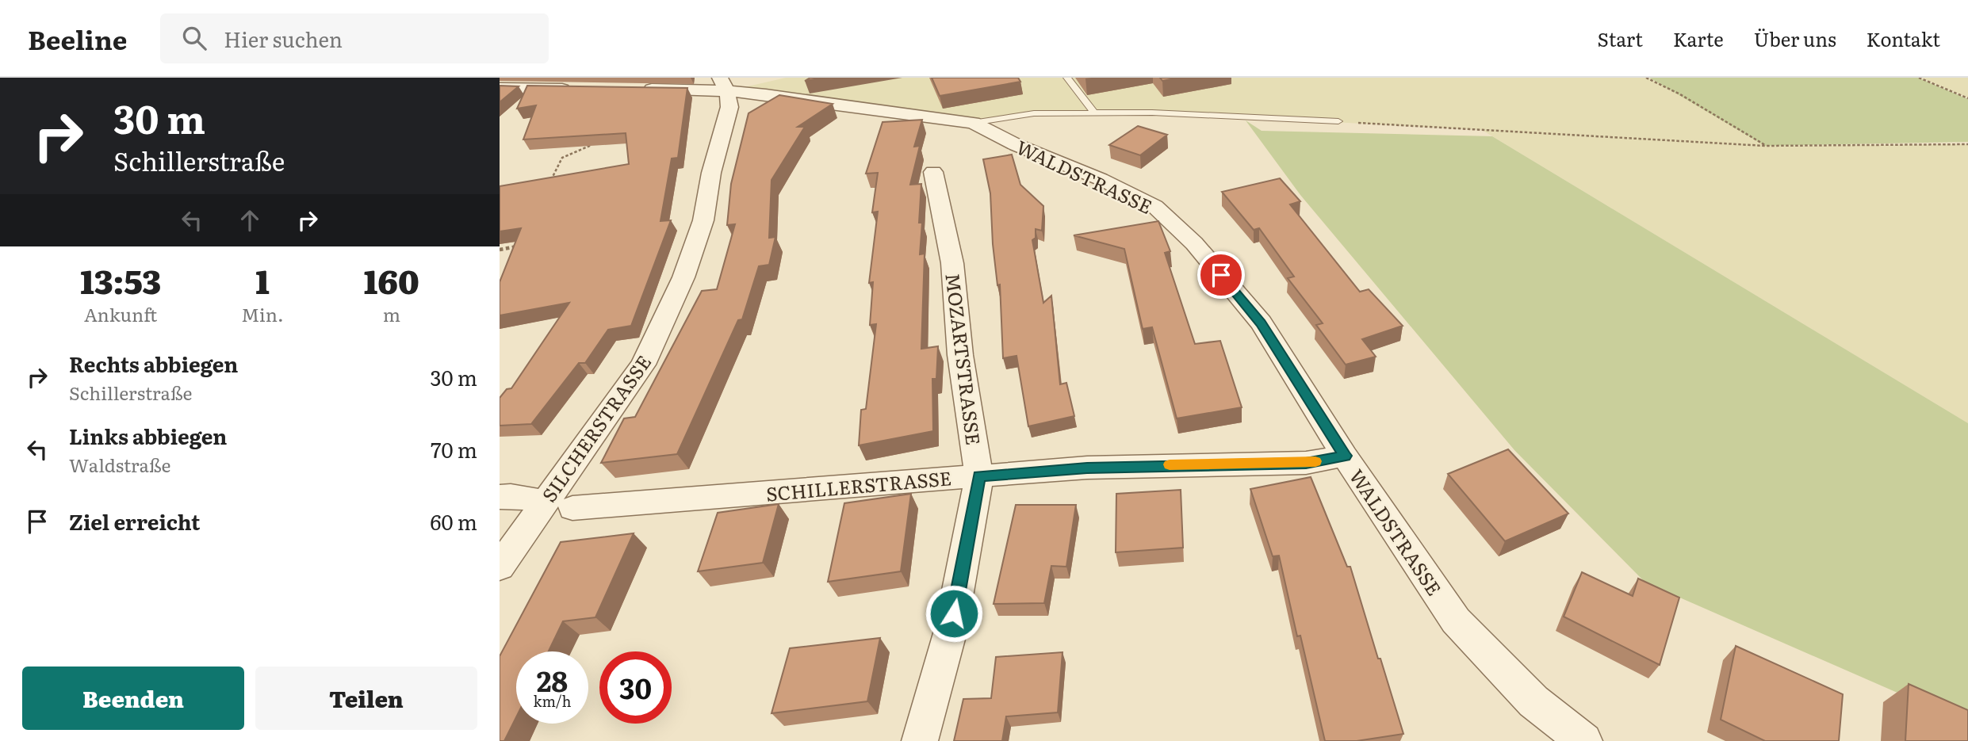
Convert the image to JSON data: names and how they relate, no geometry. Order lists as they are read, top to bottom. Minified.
{"streets":{"street":["WALDSTRASSE","MOZARTSTRASSE","SILCHERSTRASSE","SCHILLERSTRASSE"]},"crossings":[["WALDSTRASSE","SILCHERSTRASSE"],["WALDSTRASSE","SCHILLERSTRASSE"],["MOZARTSTRASSE","SCHILLERSTRASSE"],["SILCHERSTRASSE","SCHILLERSTRASSE"]],"page":{"header":"Beeline","search":"Hier suchen","nav":["Start","Karte","Über uns","Kontakt"],"turn":["30 m","Schillerstraße"],"eta":["13:53","Ankunft","1","Min.","160","m"],"list":[{"name":"Rechts abbiegen","note":"Schillerstraße","value":"30 m"},{"name":"Links abbiegen","note":"Waldstraße","value":"70 m"},{"name":"Ziel erreicht","value":"60 m"}],"speed":"28 km/h","limit":"30","buttons":["Beenden","Teilen"]}}
